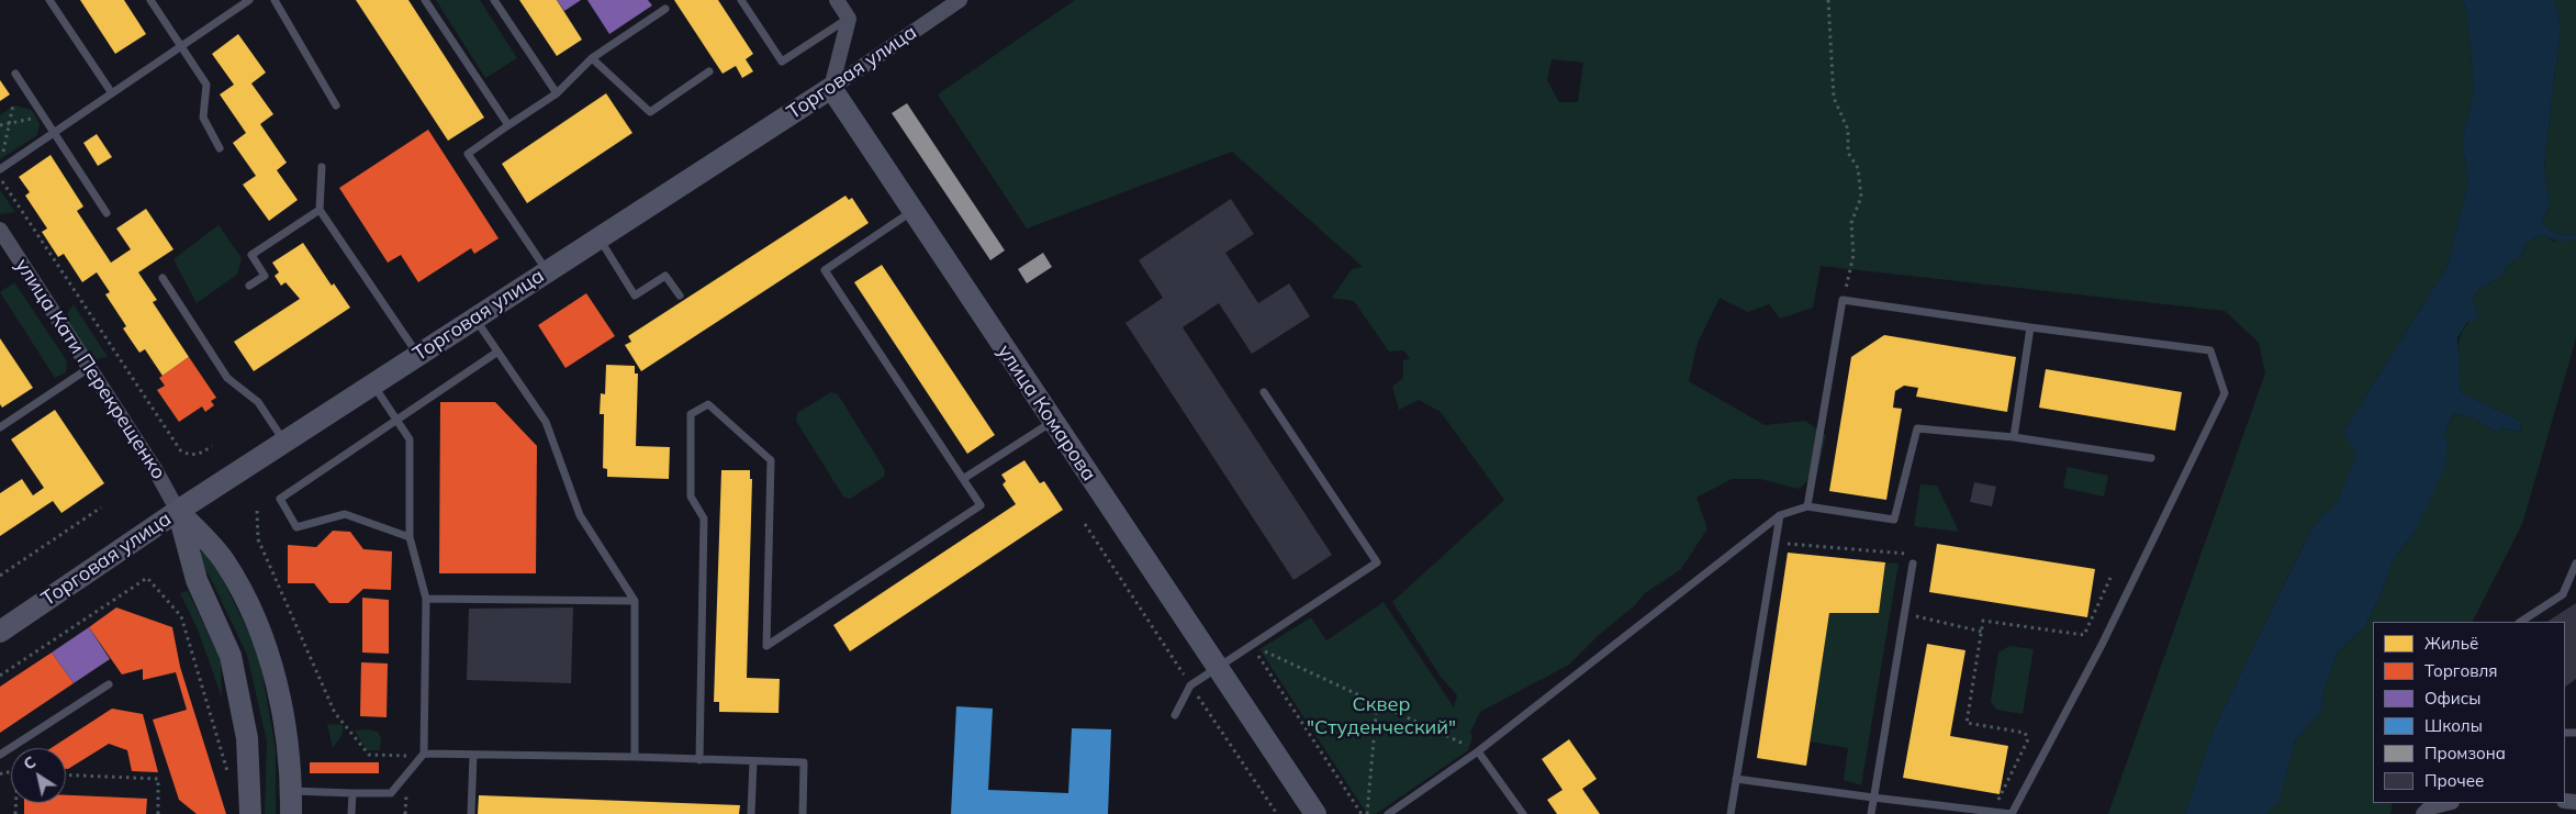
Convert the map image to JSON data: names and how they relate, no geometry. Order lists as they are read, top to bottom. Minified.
{"streets":{"street":["Торговая улица","улица Кати Перекрещенко","улица Комарова"]},"crossings":[["Торговая улица","улица Кати Перекрещенко"],["Торговая улица","улица Комарова"]],"parks":["Сквер \"Студенческий\""],"legend":["Жильё","Торговля","Офисы","Школы","Промзона","Прочее"],"north":"top left"}
